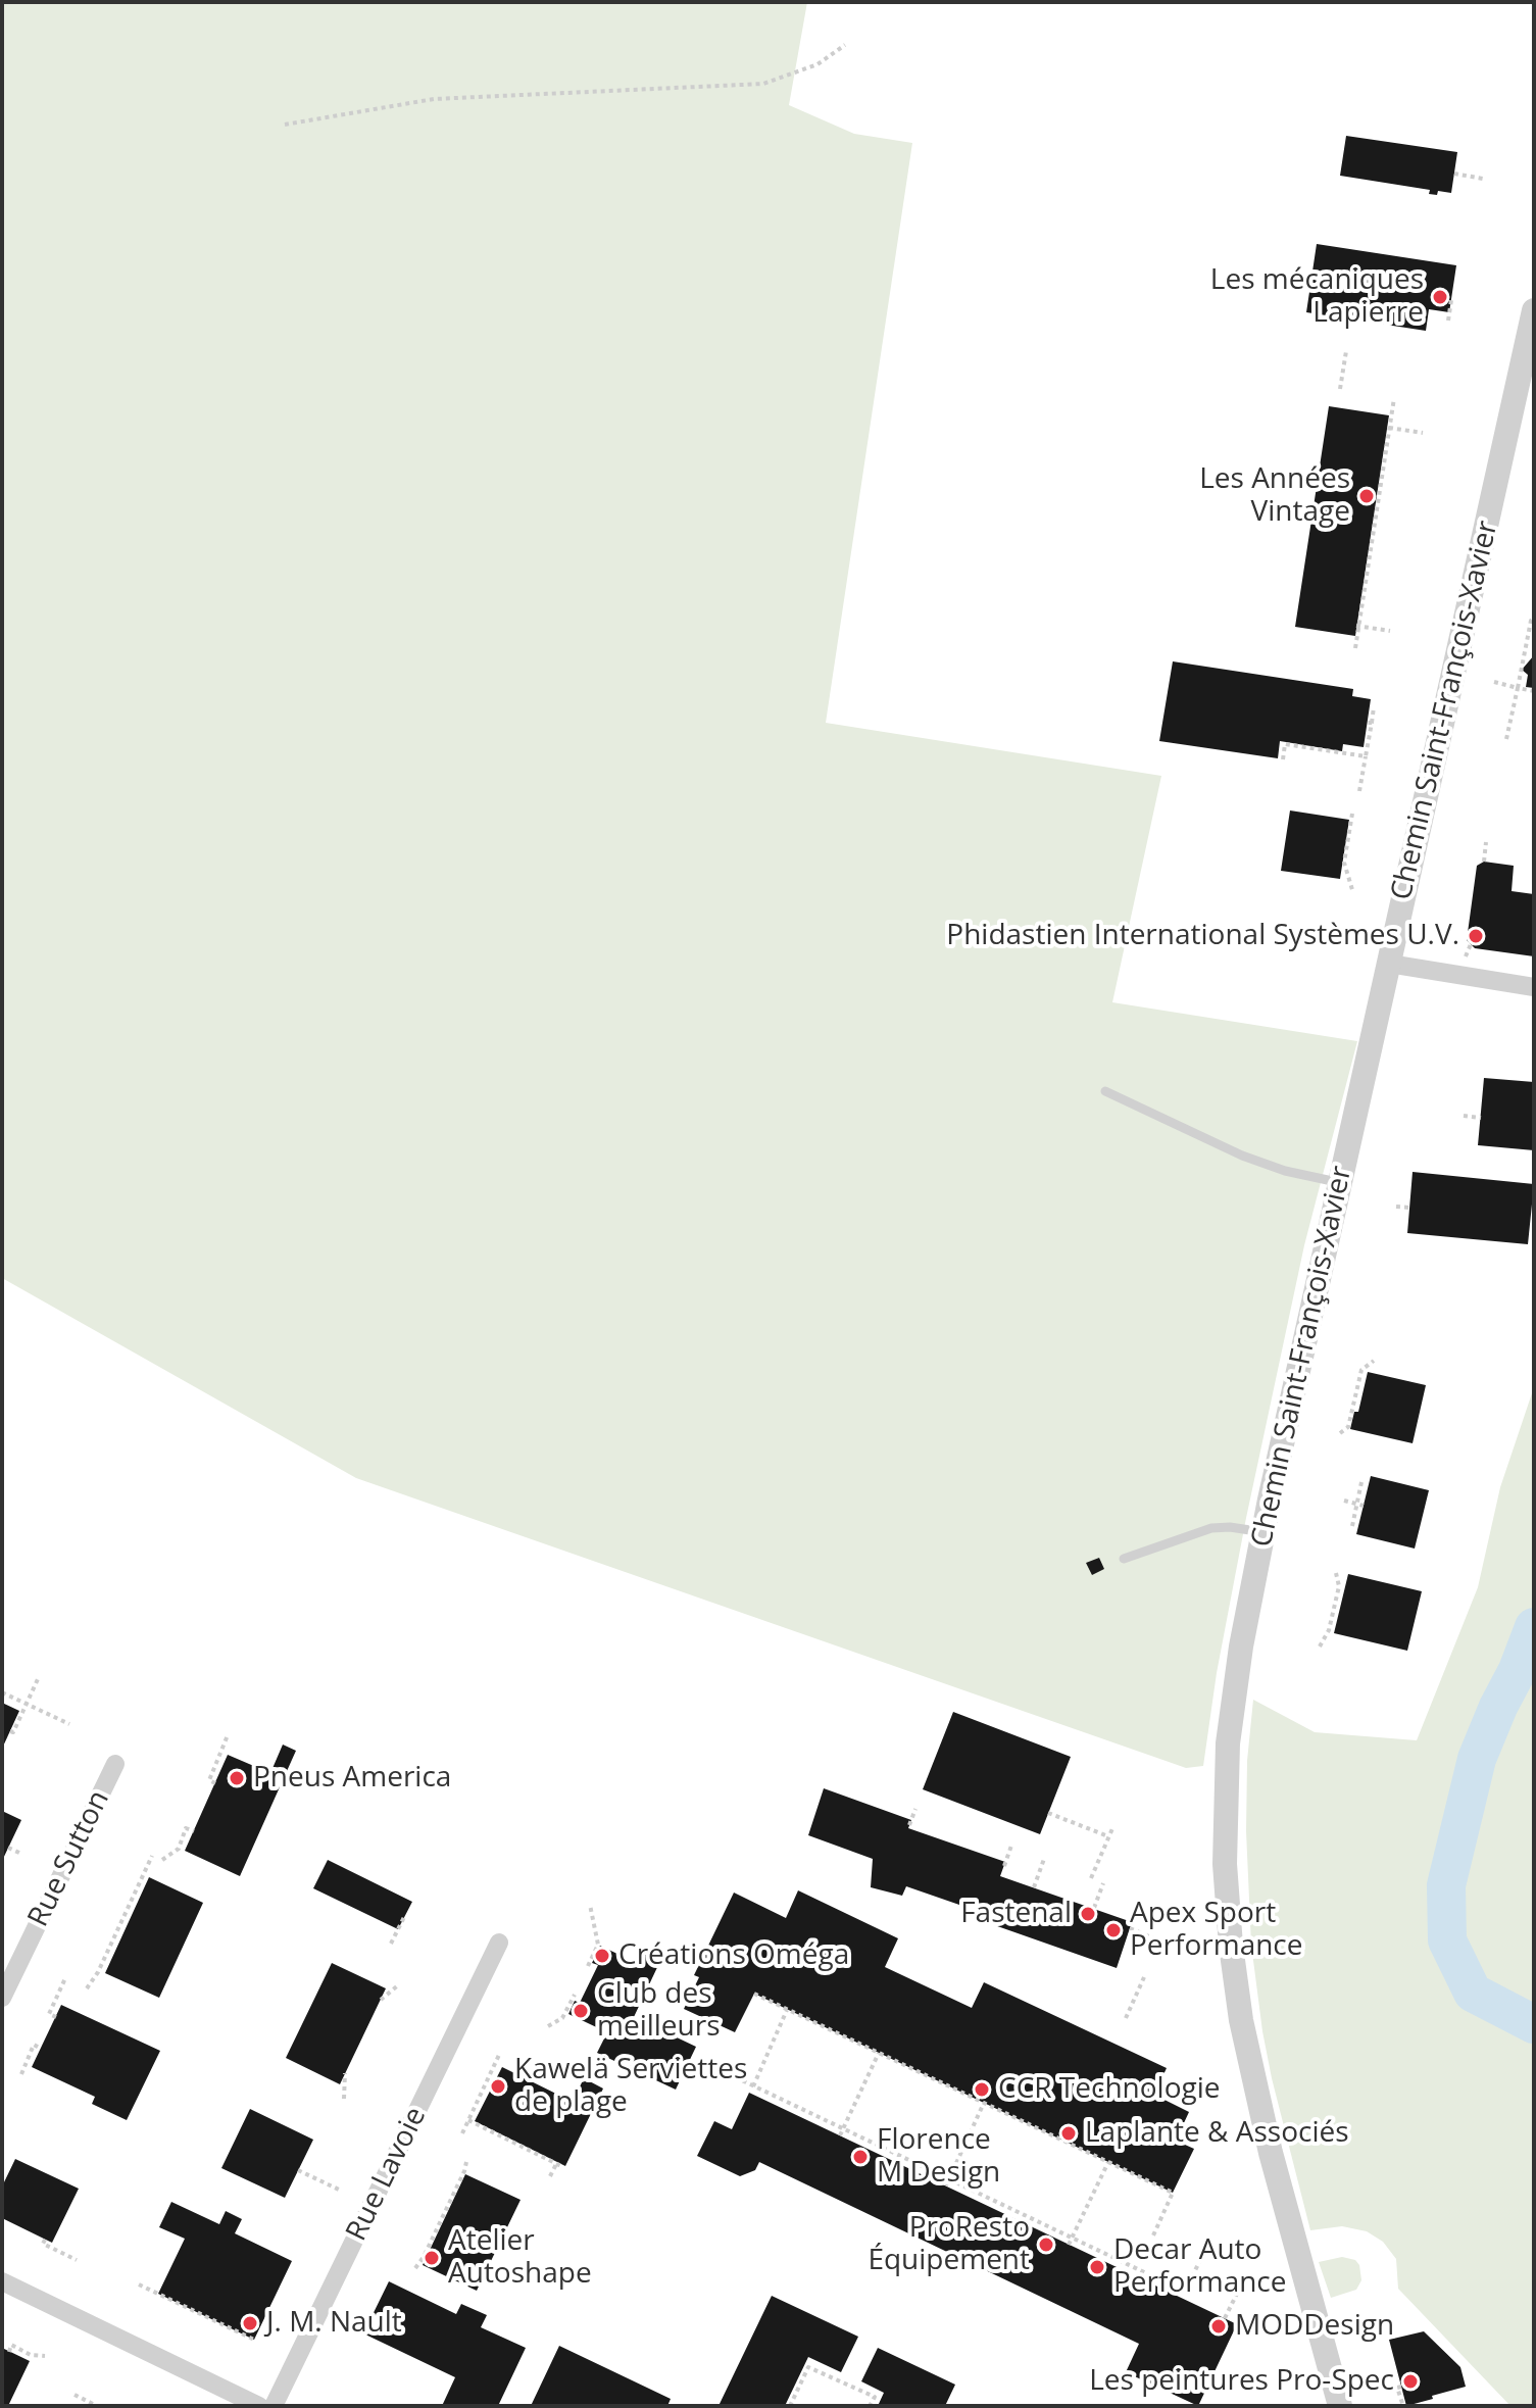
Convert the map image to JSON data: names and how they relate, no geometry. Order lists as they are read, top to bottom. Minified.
{"streets":{"street":["Chemin Saint-François-Xavier","Rue Sutton","Rue Lavoie"]},"places":["Les mécaniques Lapierre","Les Années Vintage","Phidastien International Systèmes U.V.","Pneus America","Fastenal","Apex Sport Performance","Créations Oméga","Club des meilleurs","Kawelä Serviettes de plage","CCR Technologie","Laplante & Associés","Florence M Design","ProResto Équipement","Atelier Autoshape","Decar Auto Performance","J. M. Nault","MODDesign","Les peintures Pro-Spec"]}
